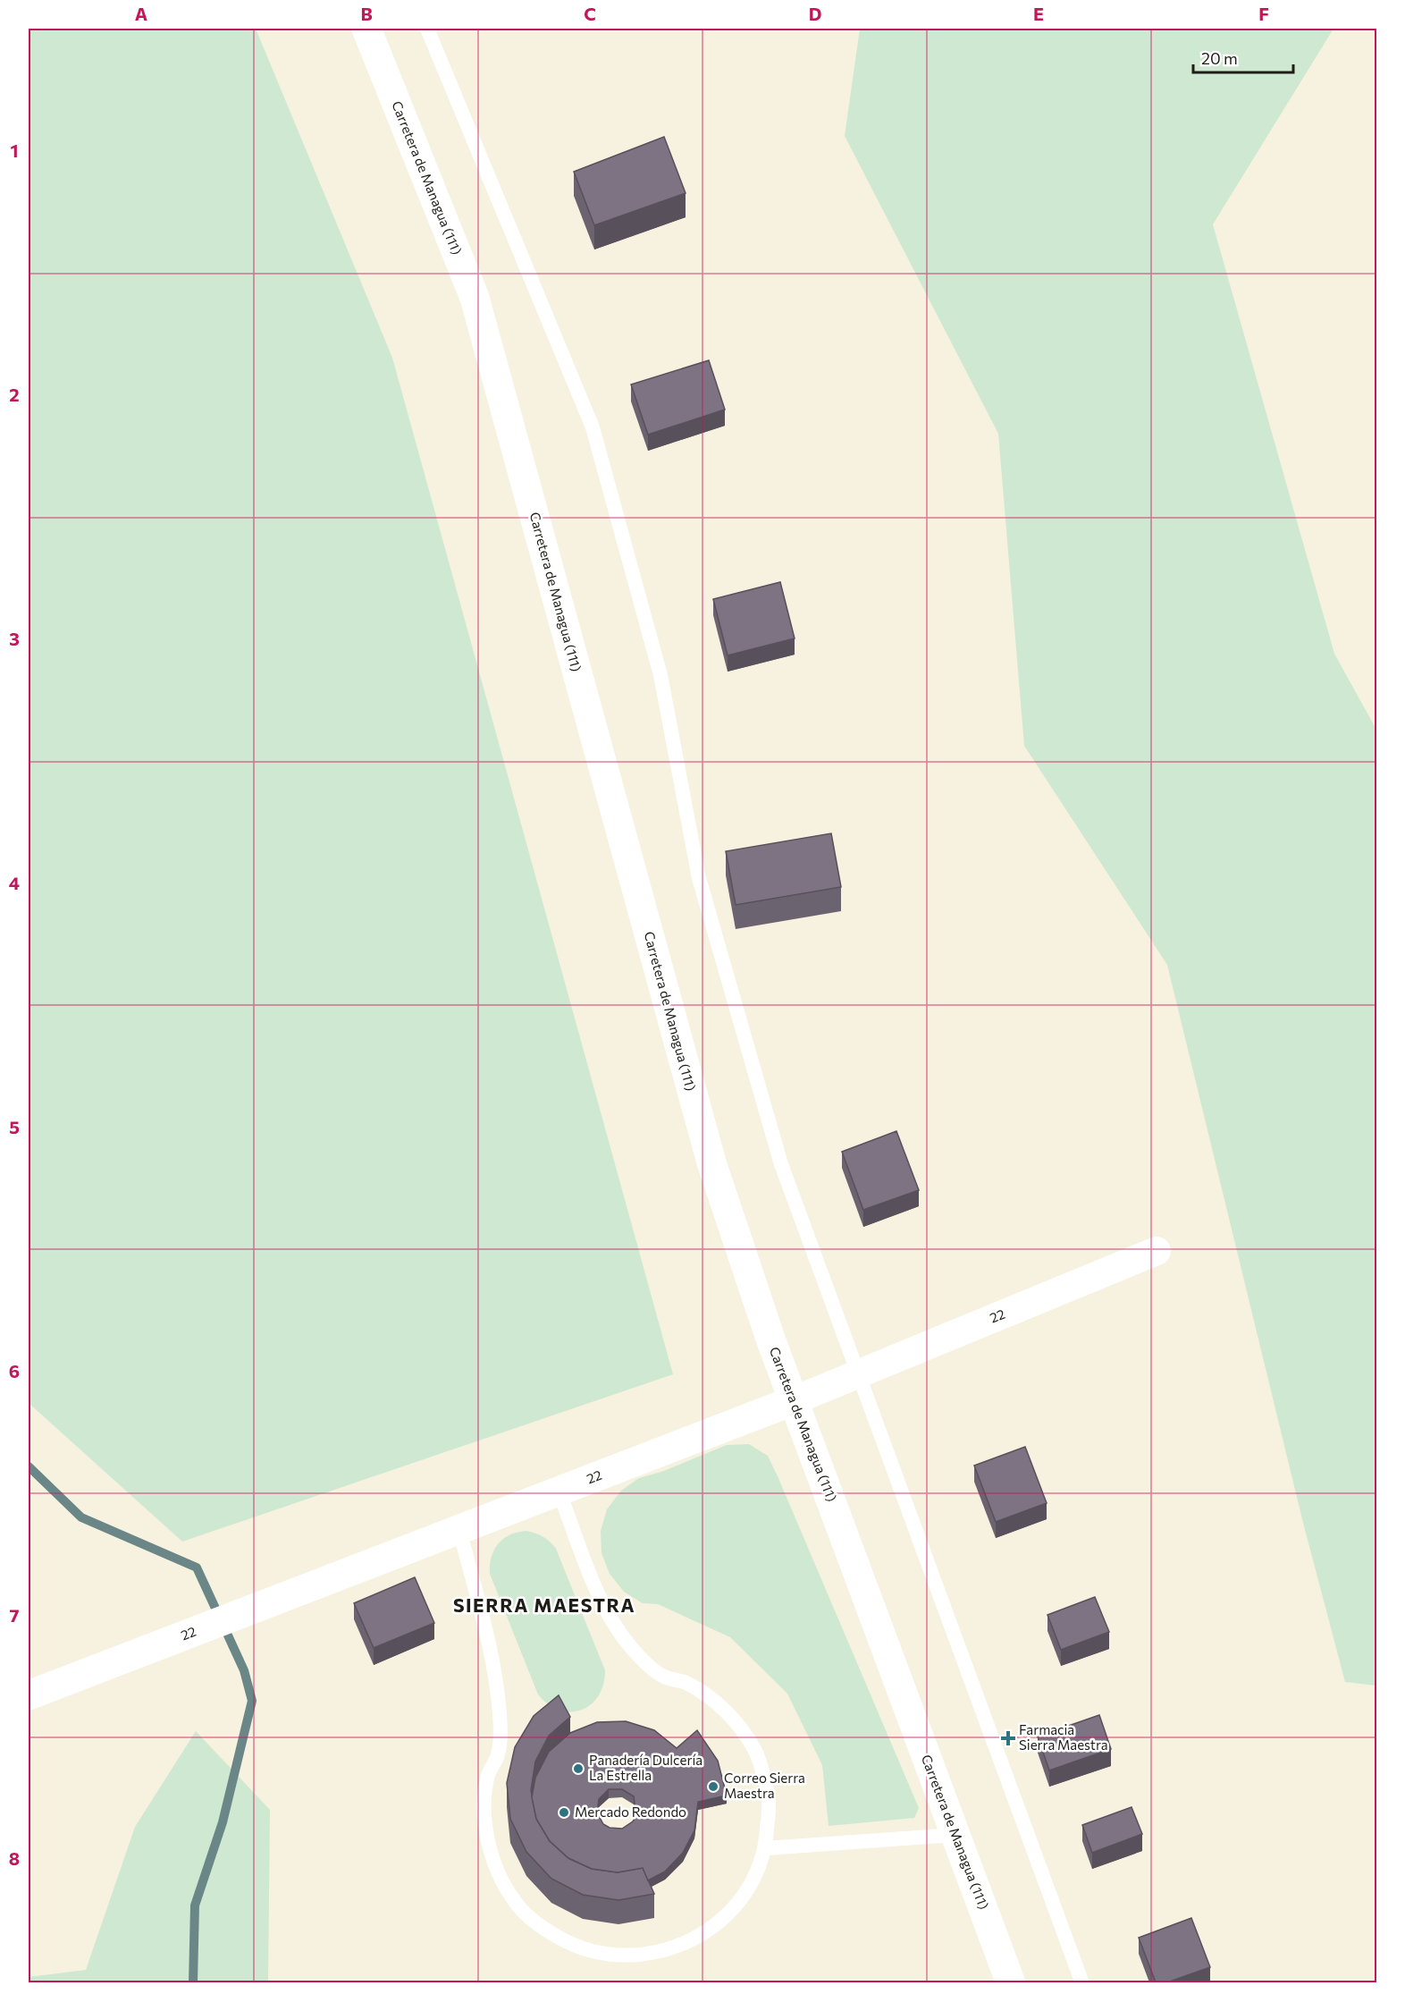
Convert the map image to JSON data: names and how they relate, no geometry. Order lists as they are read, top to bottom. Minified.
{"streets":{"main road":["Carretera de Managua (111)","22"]},"crossings":[["Carretera de Managua (111)","22"]],"districts":["SIERRA MAESTRA"],"places":{"health":["Farmacia Sierra Maestra"],"other":["Panadería Dulcería La Estrella","Correo Sierra Maestra","Mercado Redondo"]},"scale_bar":"20 m","grid":{"columns":["A","B","C","D","E","F"],"rows":["1","2","3","4","5","6","7","8"]}}
